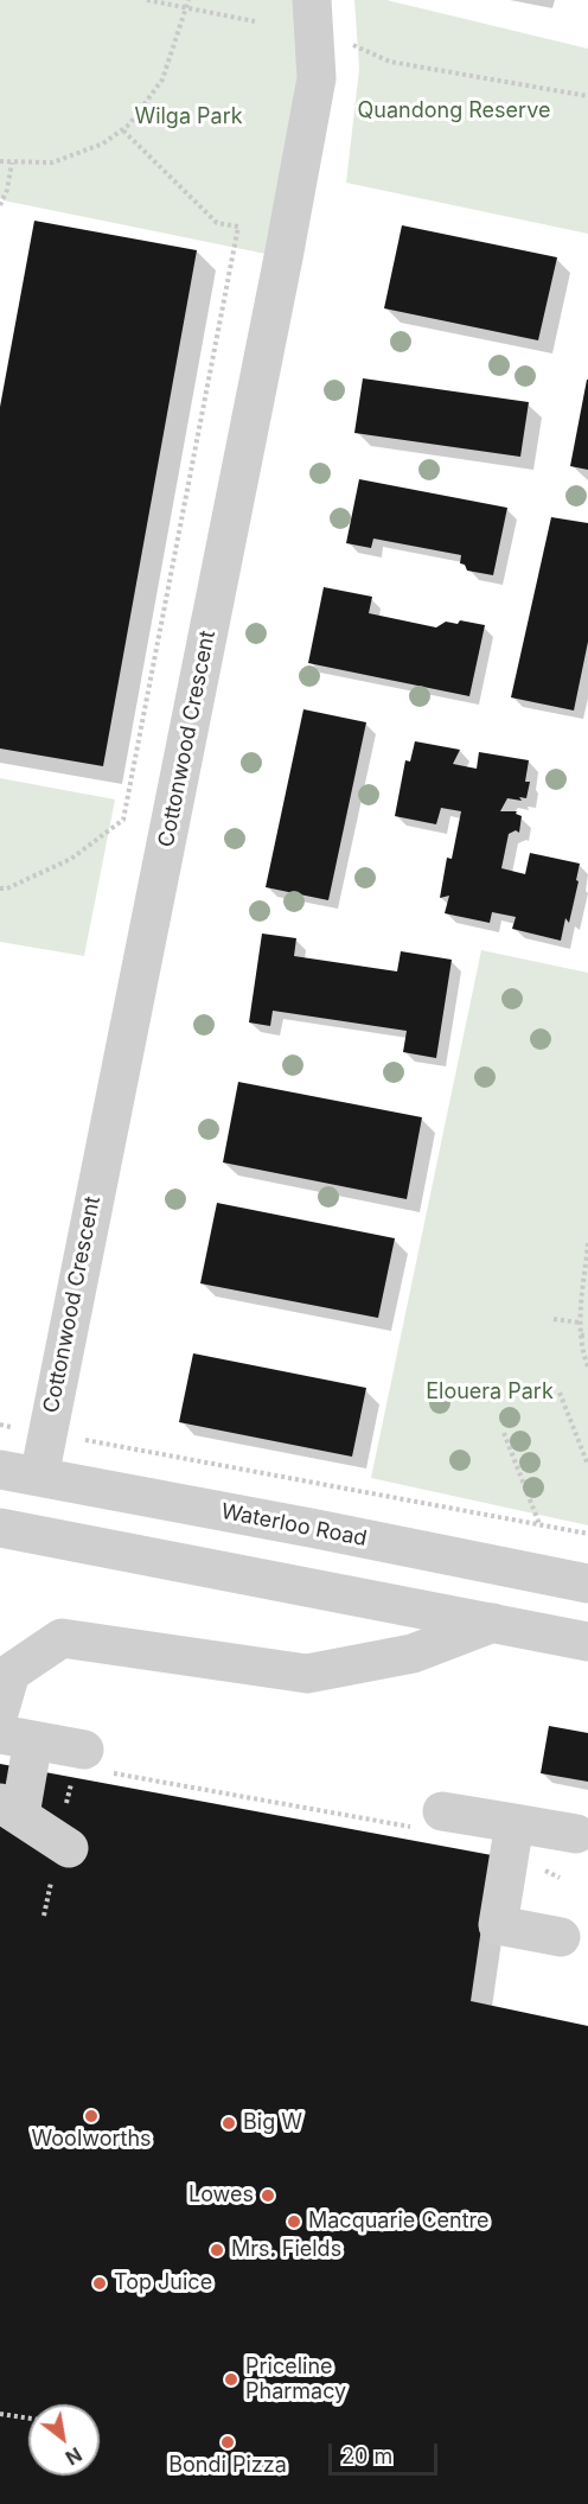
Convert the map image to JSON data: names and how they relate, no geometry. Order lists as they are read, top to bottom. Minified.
{"streets":{"street":["Cottonwood Crescent","Waterloo Road"]},"crossings":[["Cottonwood Crescent","Waterloo Road"]],"parks":["Quandong Reserve","Wilga Park","Elouera Park"],"places":["Woolworths","Big W","Lowes","Macquarie Centre","Mrs. Fields","Top Juice","Priceline Pharmacy","Bondi Pizza"],"scale_bar":"20 m","north":"bottom right"}
